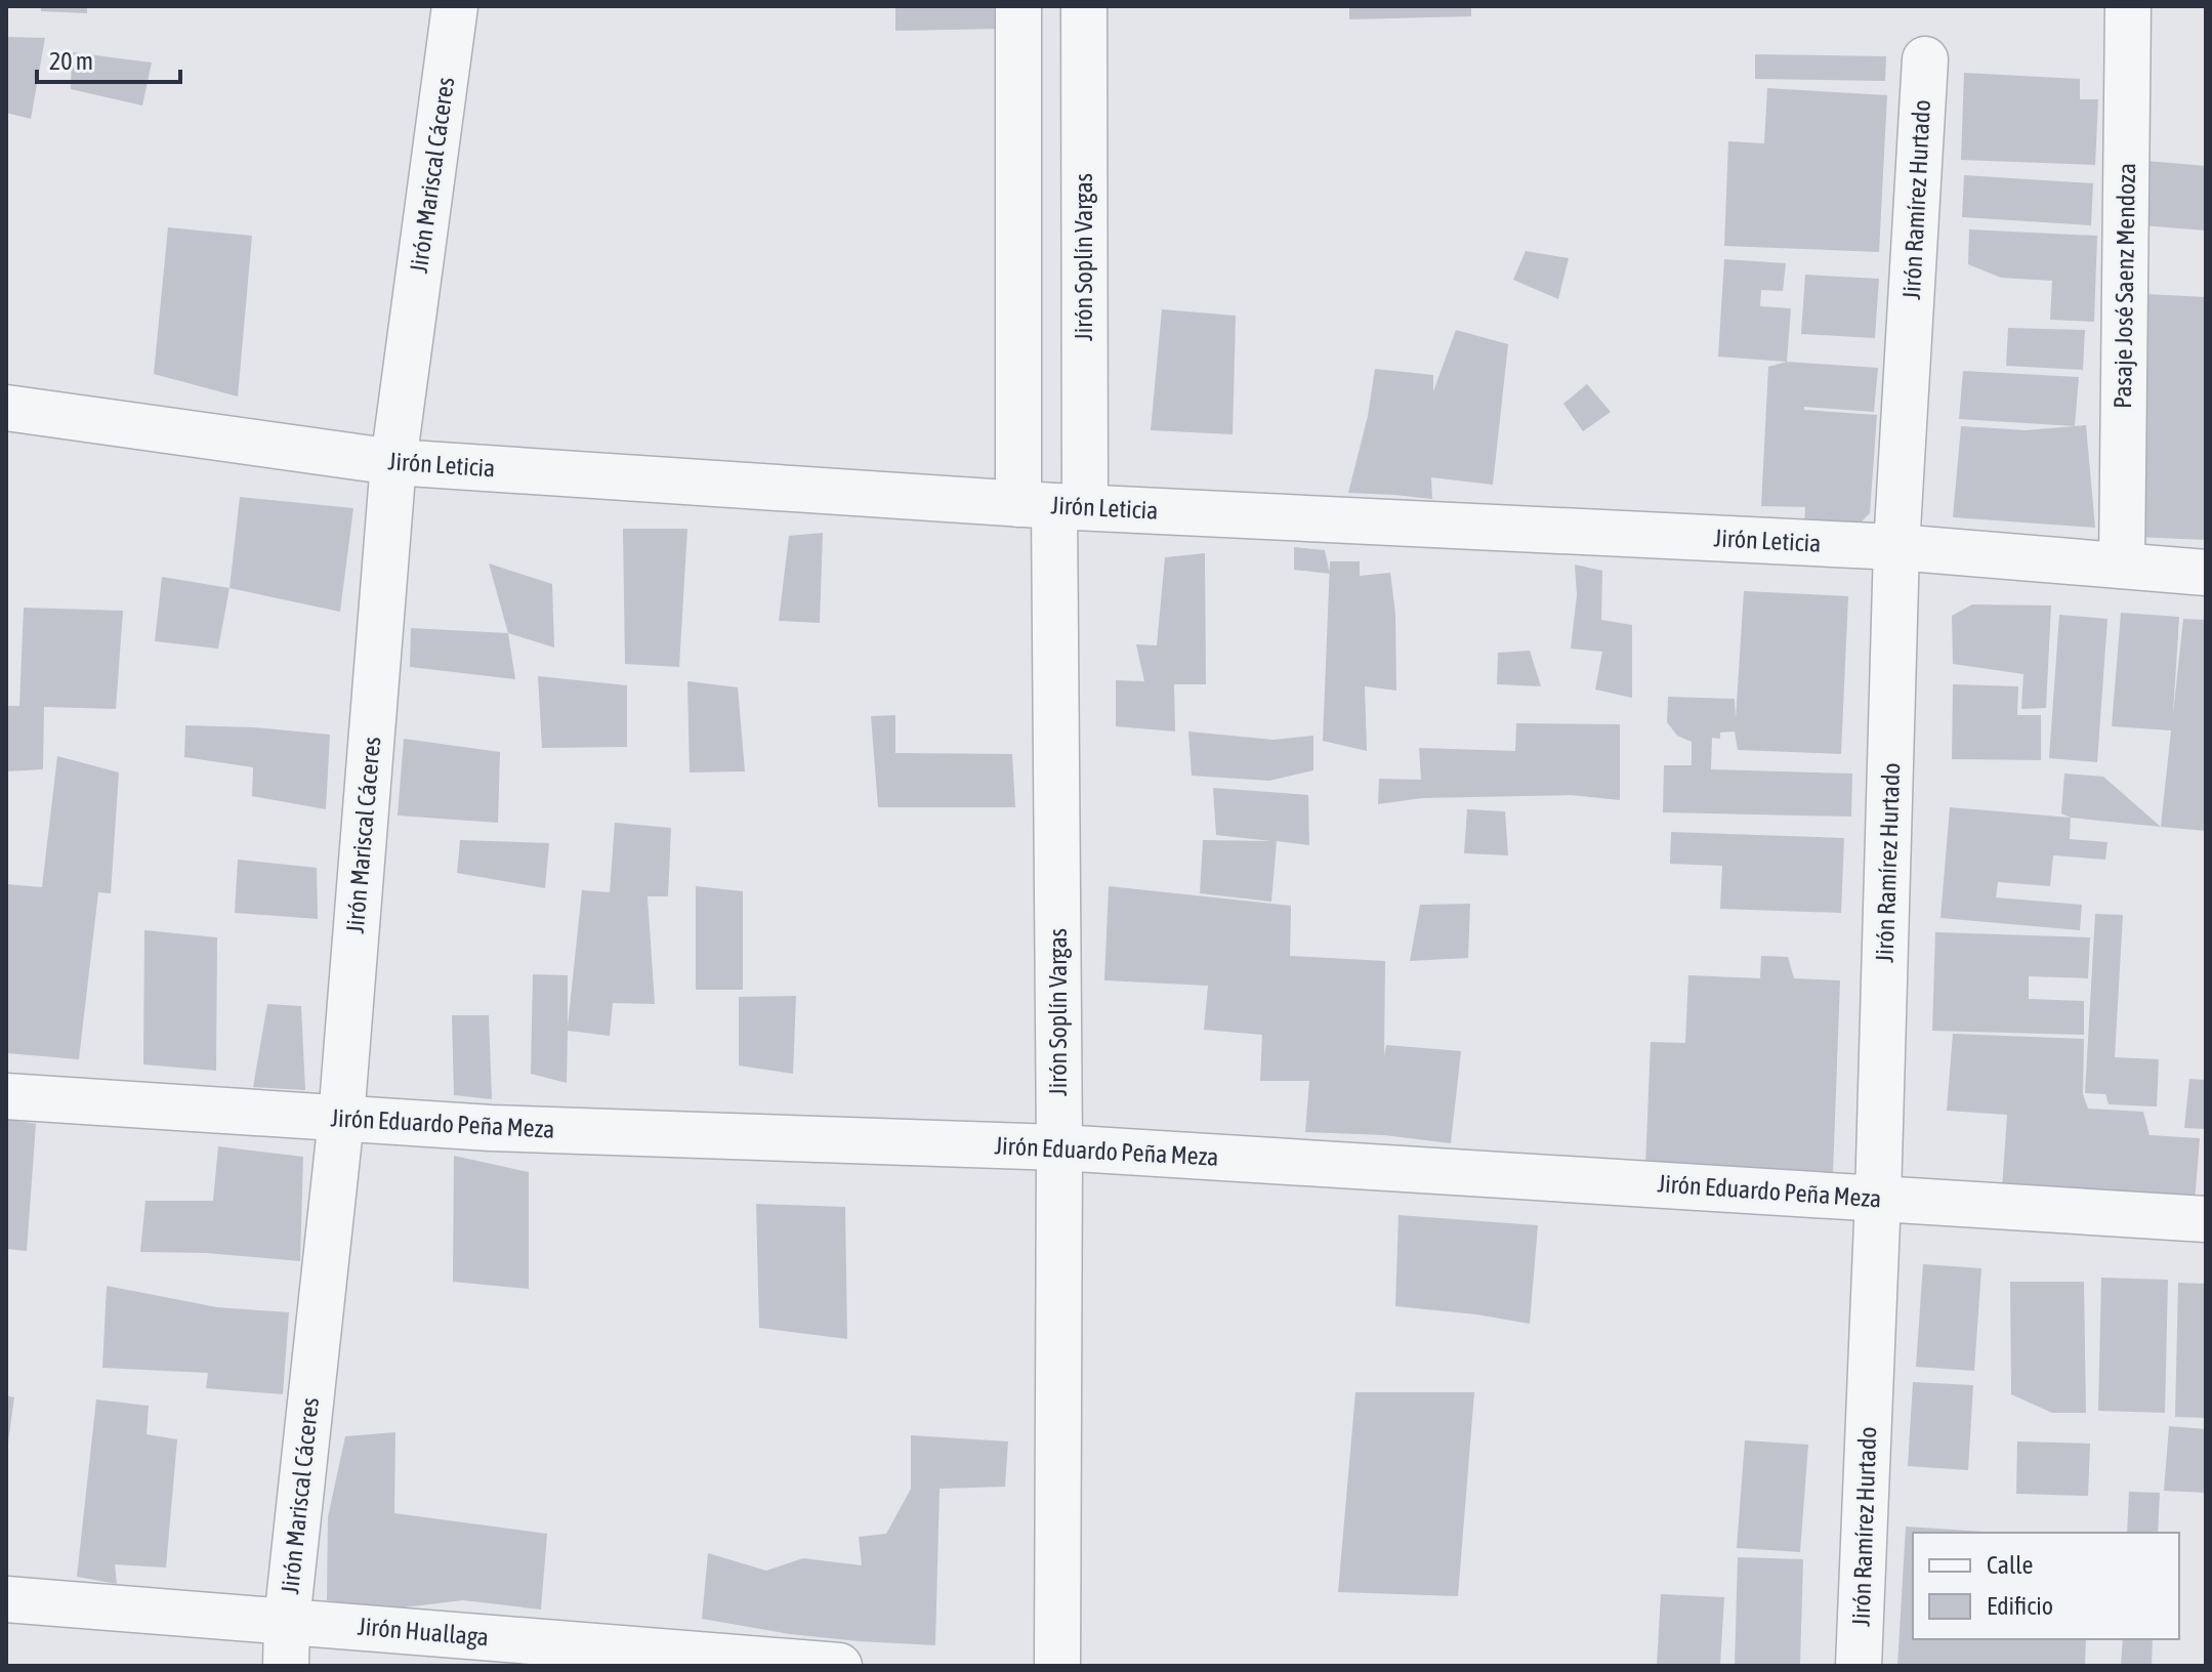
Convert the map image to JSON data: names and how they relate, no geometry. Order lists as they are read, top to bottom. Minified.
{"streets":{"street":["Jirón Mariscal Cáceres","Jirón Ramírez Hurtado","Jirón Soplín Vargas","Pasaje José Saenz Mendoza","Jirón Leticia","Jirón Eduardo Peña Meza","Jirón Huallaga"]},"crossings":[["Jirón Mariscal Cáceres","Jirón Leticia"],["Jirón Mariscal Cáceres","Jirón Eduardo Peña Meza"],["Jirón Mariscal Cáceres","Jirón Huallaga"],["Jirón Ramírez Hurtado","Jirón Leticia"],["Jirón Ramírez Hurtado","Jirón Eduardo Peña Meza"],["Jirón Soplín Vargas","Jirón Leticia"],["Jirón Soplín Vargas","Jirón Eduardo Peña Meza"],["Pasaje José Saenz Mendoza","Jirón Leticia"]],"legend":["Calle","Edificio"],"scale_bar":"20 m"}
